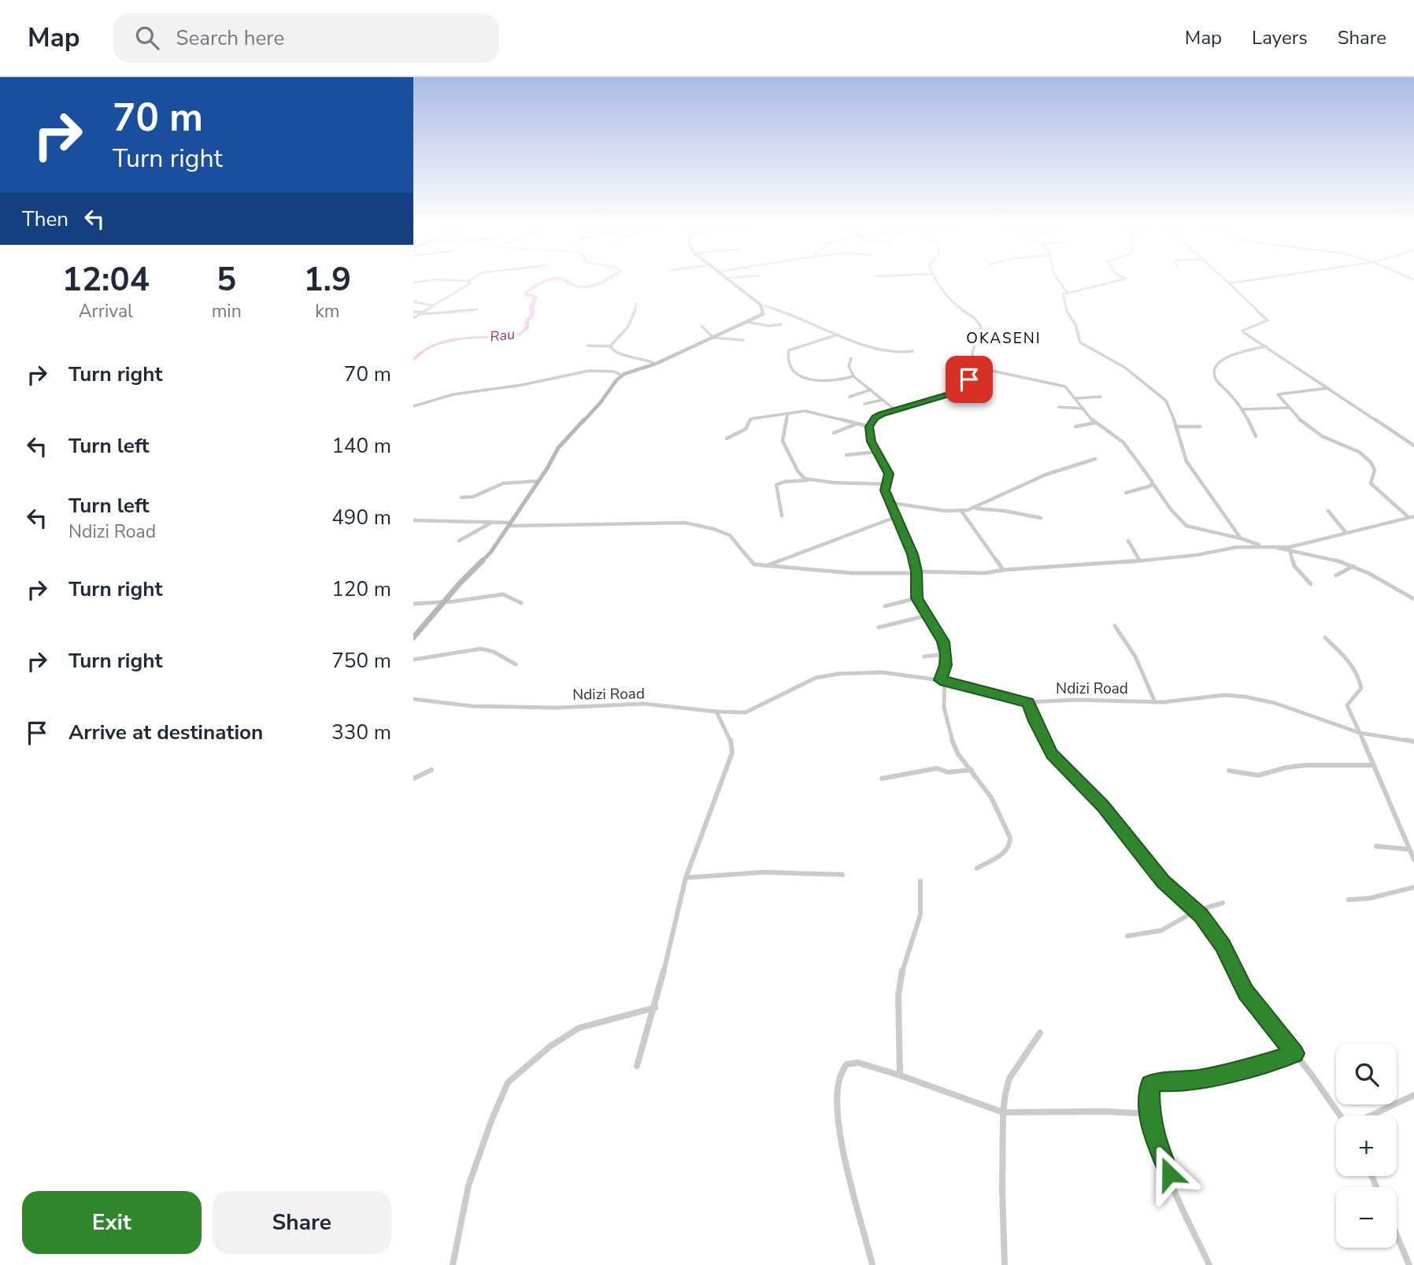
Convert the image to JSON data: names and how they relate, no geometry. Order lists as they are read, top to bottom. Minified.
{"streets":{"street":["Ndizi Road"]},"districts":["OKASENI"],"water":["Rau"],"page":{"header":"Map","search":"Search here","nav":["Map","Layers","Share"],"turn":["70 m","Turn right"],"then":"Then","eta":["12:04","Arrival","5","min","1.9","km"],"list":[{"name":"Turn right","value":"70 m"},{"name":"Turn left","value":"140 m"},{"name":"Turn left","note":"Ndizi Road","value":"490 m"},{"name":"Turn right","value":"120 m"},{"name":"Turn right","value":"750 m"},{"name":"Arrive at destination","value":"330 m"}],"map_buttons":["+","−"],"buttons":["Exit","Share"]}}
